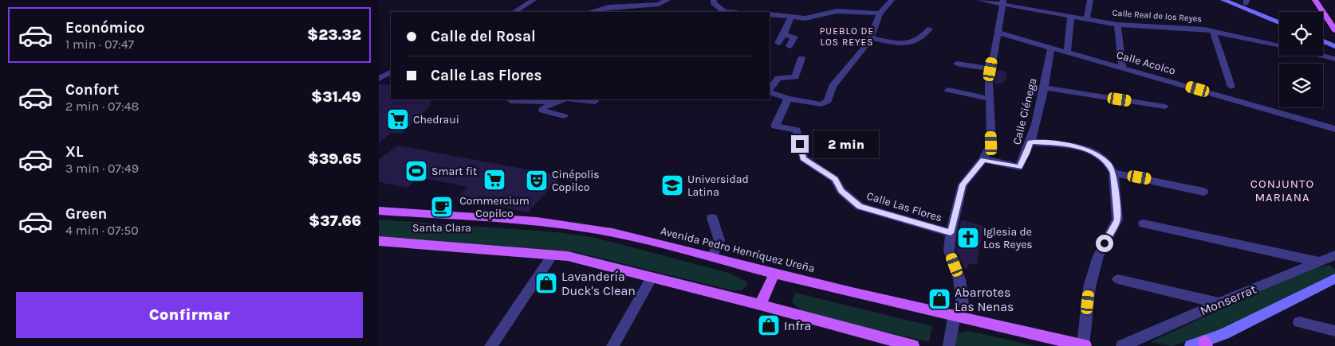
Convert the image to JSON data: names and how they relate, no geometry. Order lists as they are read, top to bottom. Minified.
{"streets":{"main road":["Avenida Pedro Henríquez Ureña"],"street":["Calle Real de los Reyes","Calle Acolco","Calle Ciénega","Calle Las Flores","Monserrat"]},"crossings":[["Calle Acolco","Calle Ciénega"]],"districts":["PUEBLO DE LOS REYES","CONJUNTO MARIANA"],"places":{"supermarket":["Chedraui","Commercium Copilco"],"sports":["Smart fit"],"theatre":["Cinépolis Copilco"],"school or university":["Universidad Latina"],"cafe":["Santa Clara"],"church":["Iglesia de Los Reyes"],"shop":["Lavandería Duck's Clean","Abarrotes Las Nenas","Infra"]},"page":{"list":[{"name":"Económico","note":"1 min · 07:47","value":"$23.32"},{"name":"Confort","note":"2 min · 07:48","value":"$31.49"},{"name":"XL","note":"3 min · 07:49","value":"$39.65"},{"name":"Green","note":"4 min · 07:50","value":"$37.66"}],"banner":["Calle del Rosal","Calle Las Flores"],"bubble":"2 min","buttons":"Confirmar"}}
